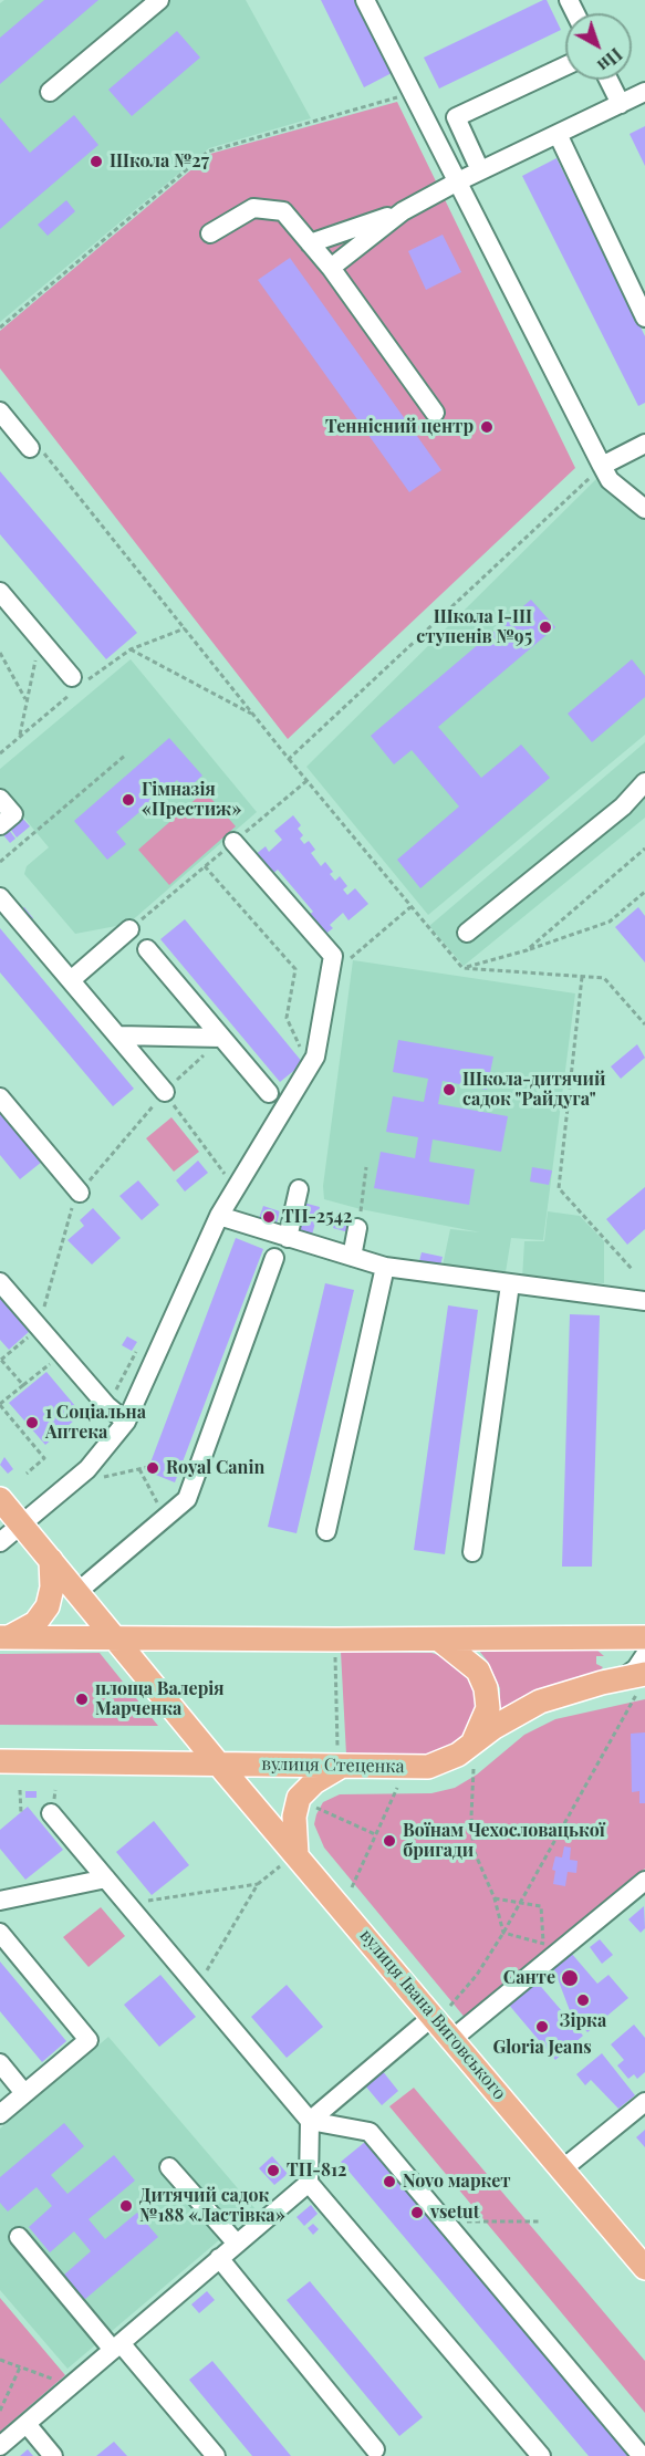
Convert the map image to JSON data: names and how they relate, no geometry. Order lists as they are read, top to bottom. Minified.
{"streets":{"main road":["вулиця Стеценка","вулиця Івана Виговського"]},"crossings":[["вулиця Стеценка","вулиця Івана Виговського"]],"places":["Школа №27","Теннісний центр","Школа І-ІІІ ступенів №95","Гімназія «Престиж»","Школа-дитячий садок \"Райдуга\"","ТП-2542","1 Соціальна Аптека","Royal Canin","площа Валерія Марченка","Воїнам Чехословацької бригади","Санте","Зірка","Gloria Jeans","ТП-812","Novo маркет","Дитячий садок №188 «Ластівка»","vsetut"],"north":"bottom right"}
